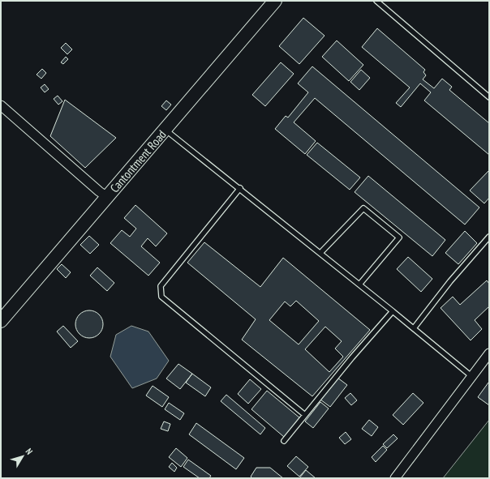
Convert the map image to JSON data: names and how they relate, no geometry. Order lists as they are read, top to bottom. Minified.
{"streets":{"street":["Cantontment Road"]},"north":"top right"}
